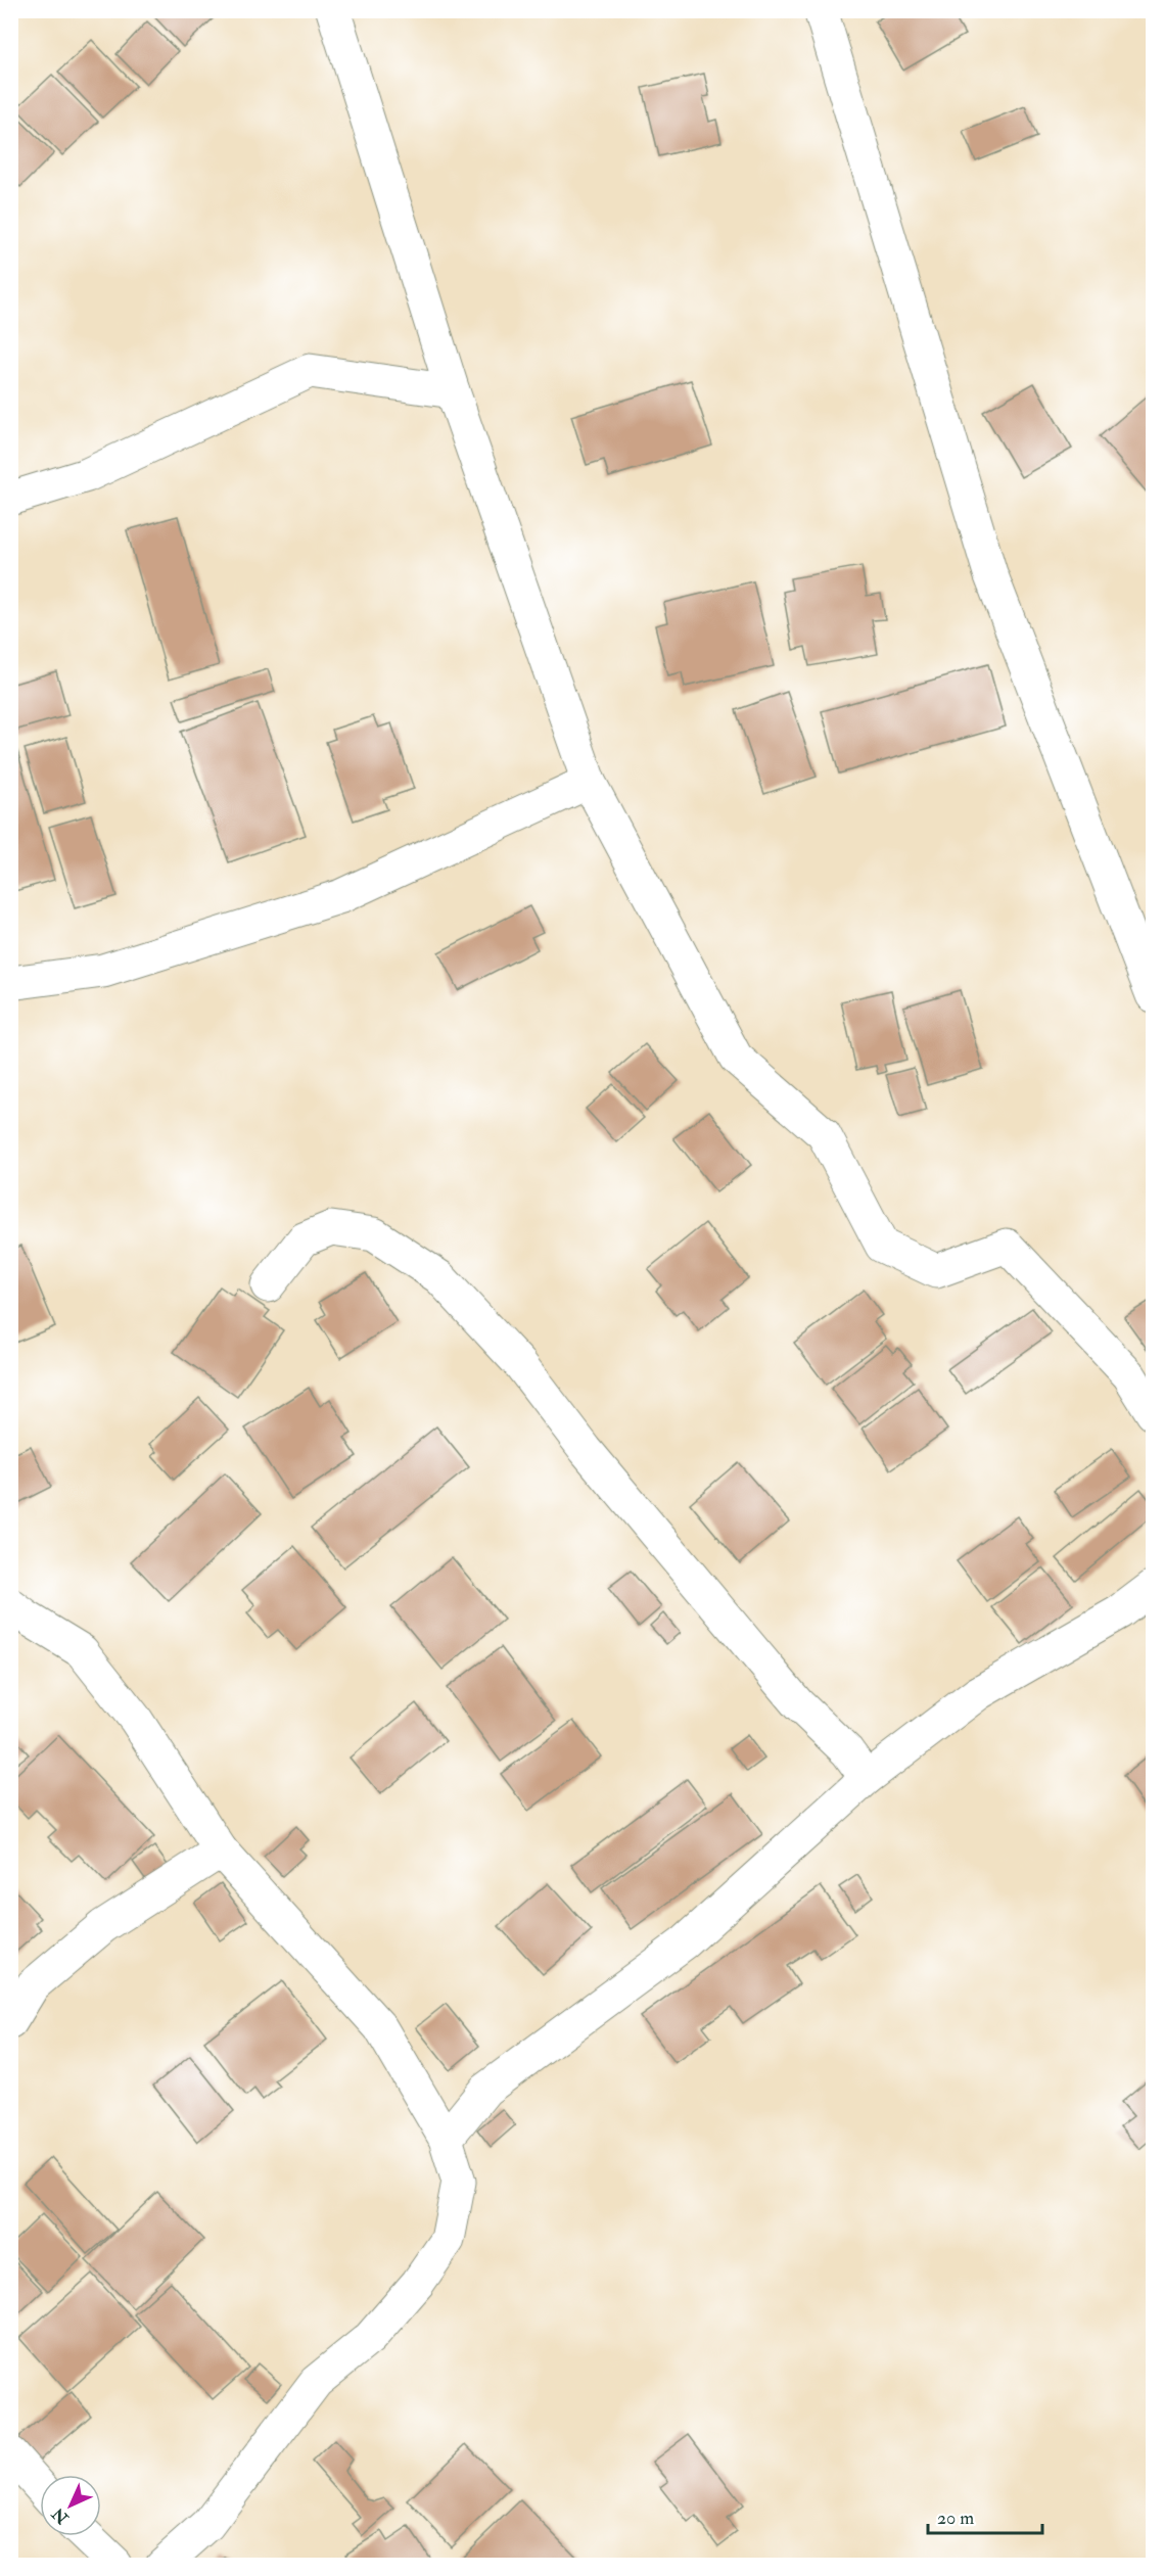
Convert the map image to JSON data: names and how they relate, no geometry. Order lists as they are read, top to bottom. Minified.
{"scale_bar":"20 m","north":"bottom left"}
